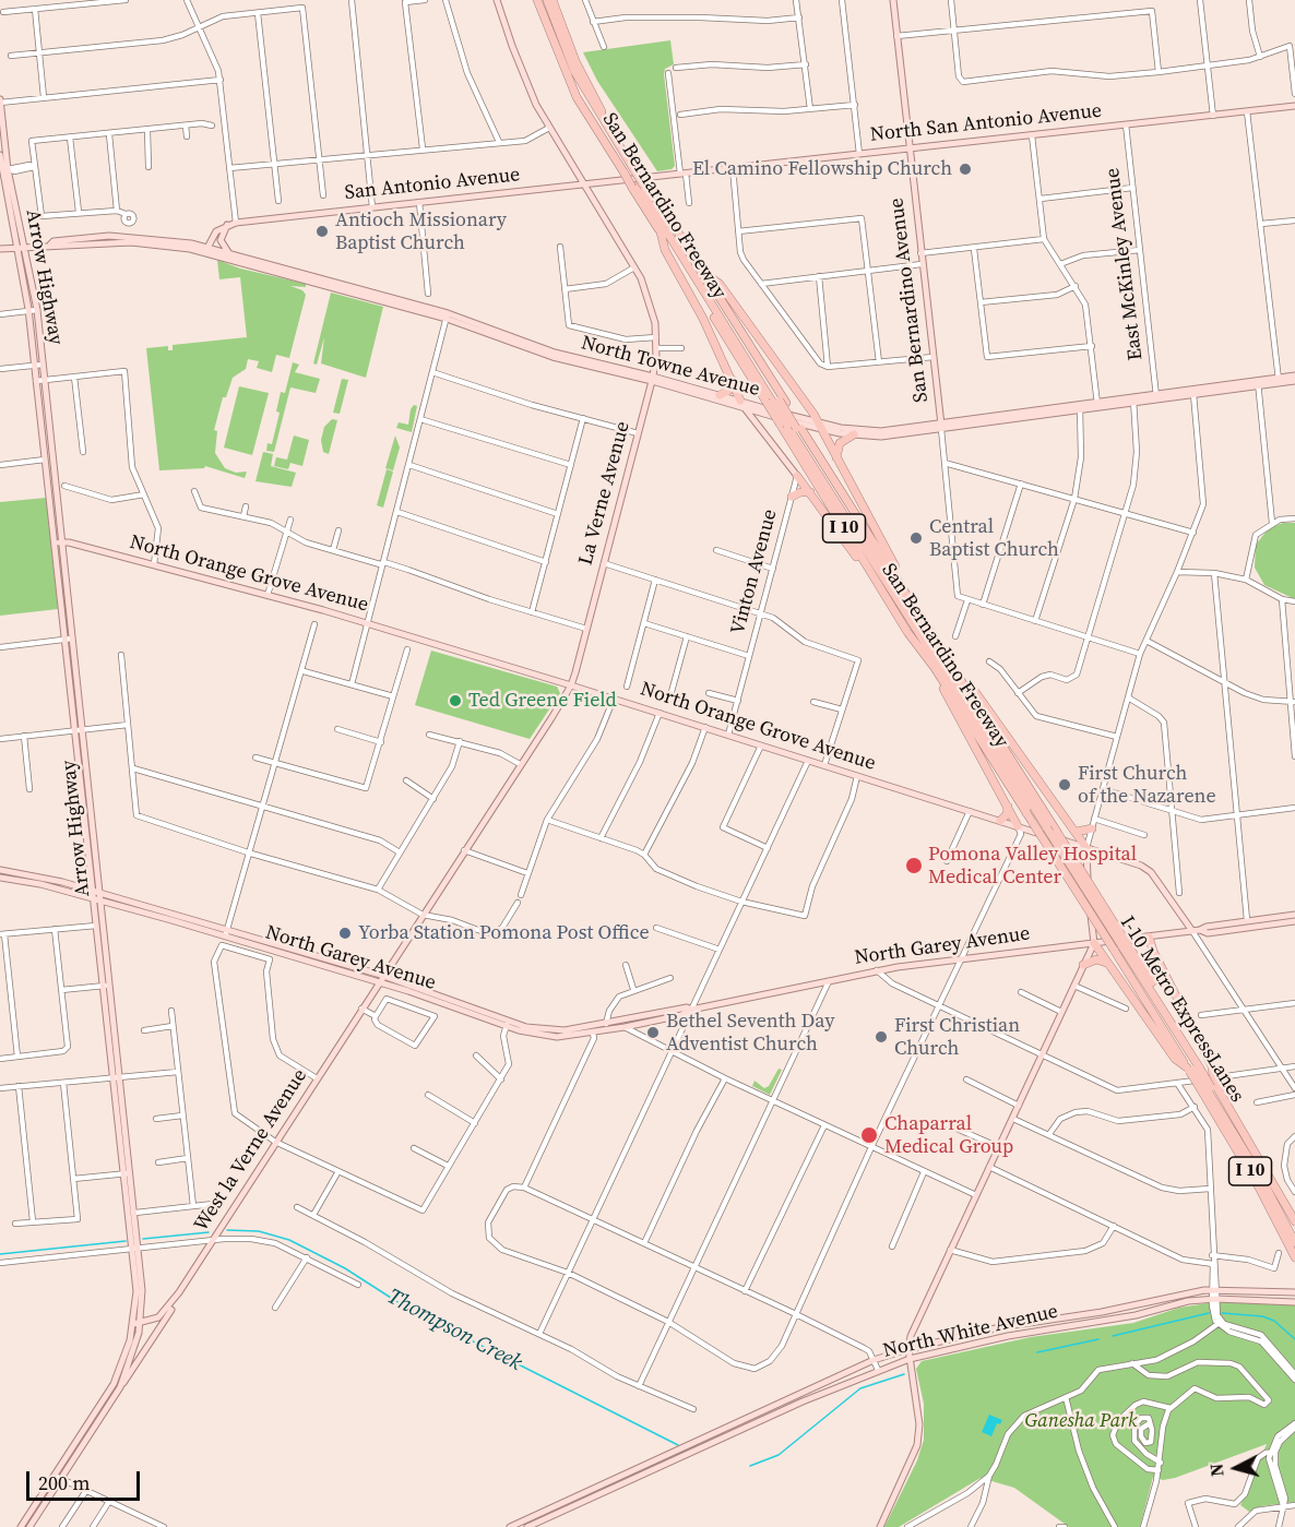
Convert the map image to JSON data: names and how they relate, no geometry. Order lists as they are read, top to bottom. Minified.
{"streets":{"highway":["San Bernardino Freeway","I 10","I-10 Metro ExpressLanes"],"main road":["North San Antonio Avenue","San Antonio Avenue","Arrow Highway","San Bernardino Avenue","North Towne Avenue","La Verne Avenue","North Orange Grove Avenue","North Garey Avenue","West la Verne Avenue","North White Avenue"],"street":["East McKinley Avenue","Vinton Avenue"]},"crossings":[["North San Antonio Avenue","San Antonio Avenue"],["North San Antonio Avenue","East McKinley Avenue"],["North San Antonio Avenue","San Bernardino Avenue"],["San Antonio Avenue","La Verne Avenue"],["San Bernardino Freeway","North Towne Avenue"],["San Bernardino Freeway","I-10 Metro ExpressLanes"],["East McKinley Avenue","North Towne Avenue"],["Arrow Highway","North Towne Avenue"],["Arrow Highway","North Orange Grove Avenue"],["Arrow Highway","North Garey Avenue"],["Arrow Highway","West la Verne Avenue"],["San Bernardino Avenue","North Towne Avenue"],["North Towne Avenue","La Verne Avenue"],["La Verne Avenue","North Orange Grove Avenue"],["La Verne Avenue","North Garey Avenue"],["La Verne Avenue","West la Verne Avenue"],["Vinton Avenue","North Orange Grove Avenue"],["North Orange Grove Avenue","North Garey Avenue"],["North Garey Avenue","West la Verne Avenue"]],"water":["Thompson Creek"],"parks":["Ganesha Park"],"places":["El Camino Fellowship Church","Antioch Missionary Baptist Church","Central Baptist Church","Ted Greene Field","First Church of the Nazarene","Pomona Valley Hospital Medical Center","Yorba Station Pomona Post Office","Bethel Seventh Day Adventist Church","First Christian Church","Chaparral Medical Group"],"scale_bar":"200 m","north":"left"}
